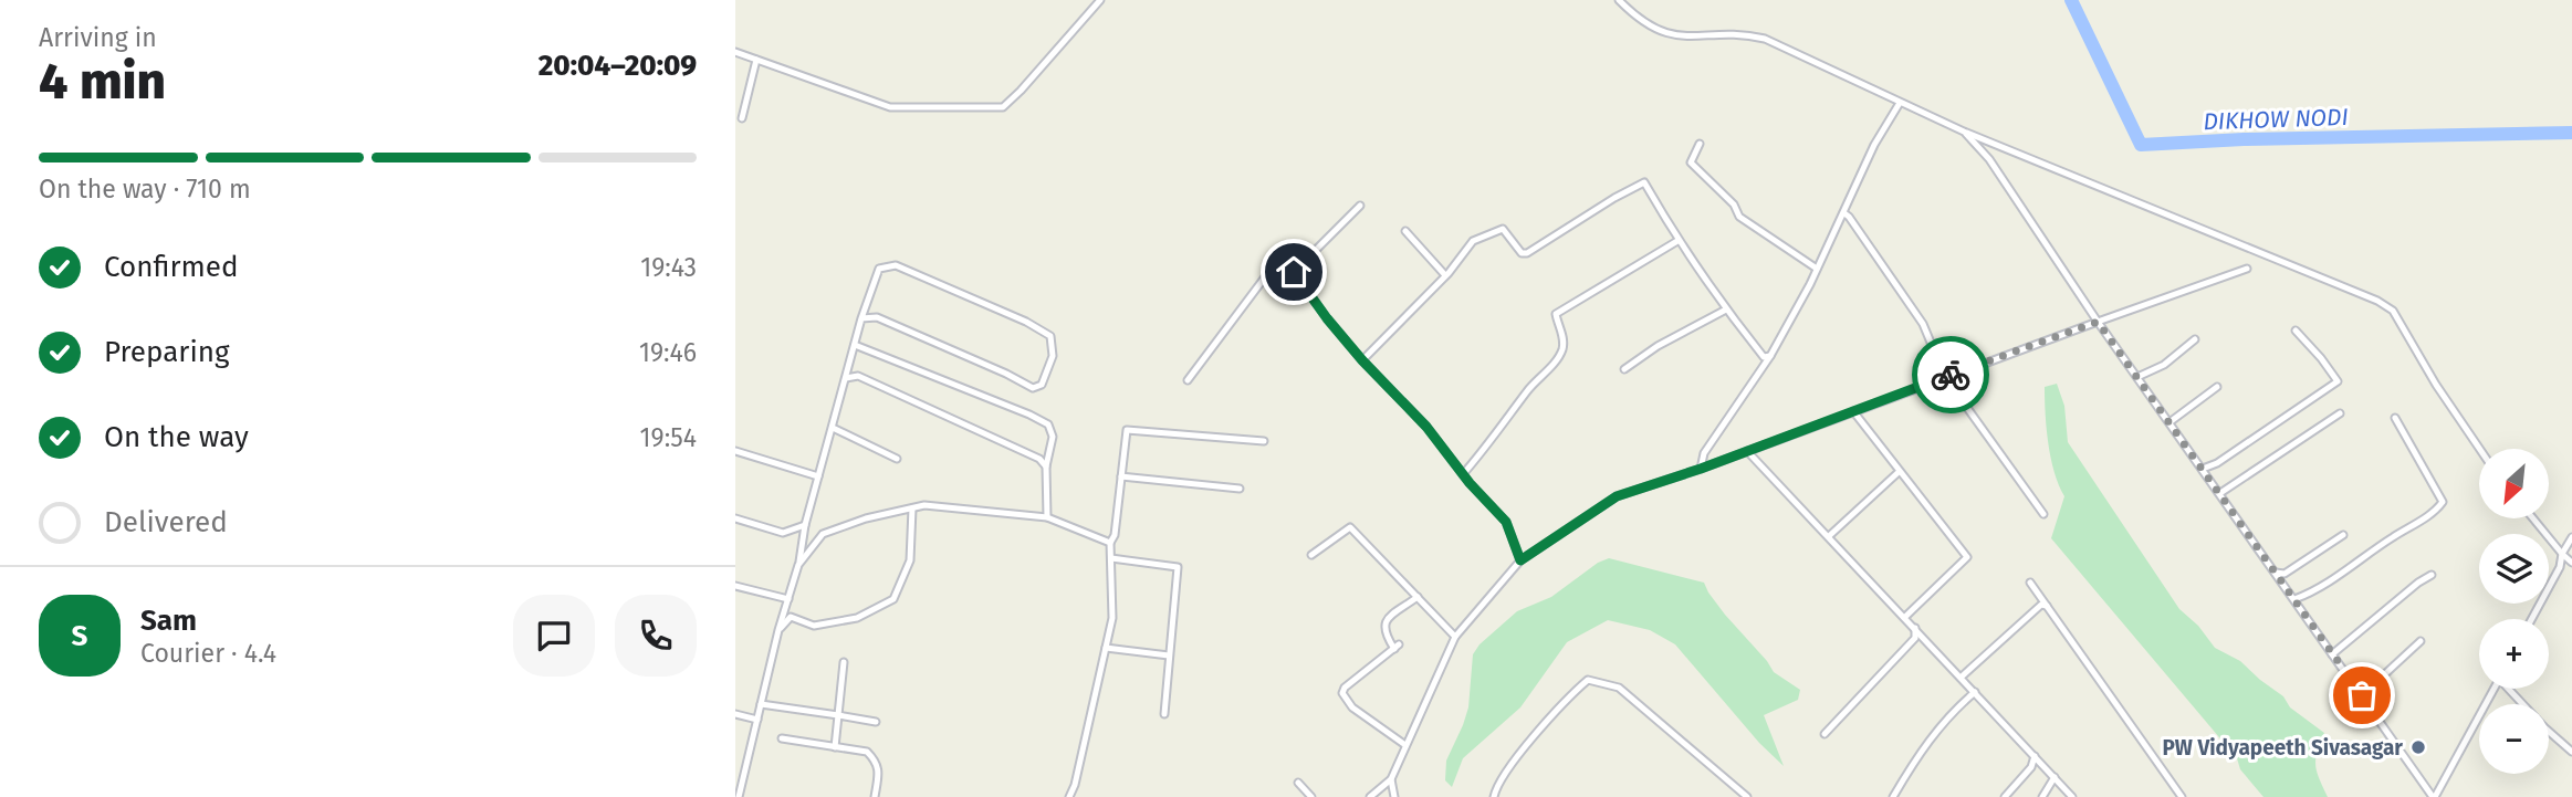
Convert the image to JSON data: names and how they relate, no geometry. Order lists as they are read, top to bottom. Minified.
{"water":["DIKHOW NODI"],"places":["PW Vidyapeeth Sivasagar"],"north":"bottom left","page":{"heading":["4 min","Arriving in","20:04–20:09"],"panel":["Sam","Courier · 4.4"],"bar":"On the way · 710 m","list":[["Confirmed","19:43"],["Preparing","19:46"],["On the way","19:54"],"Delivered"],"map_buttons":["+","−"],"round":"S"}}
